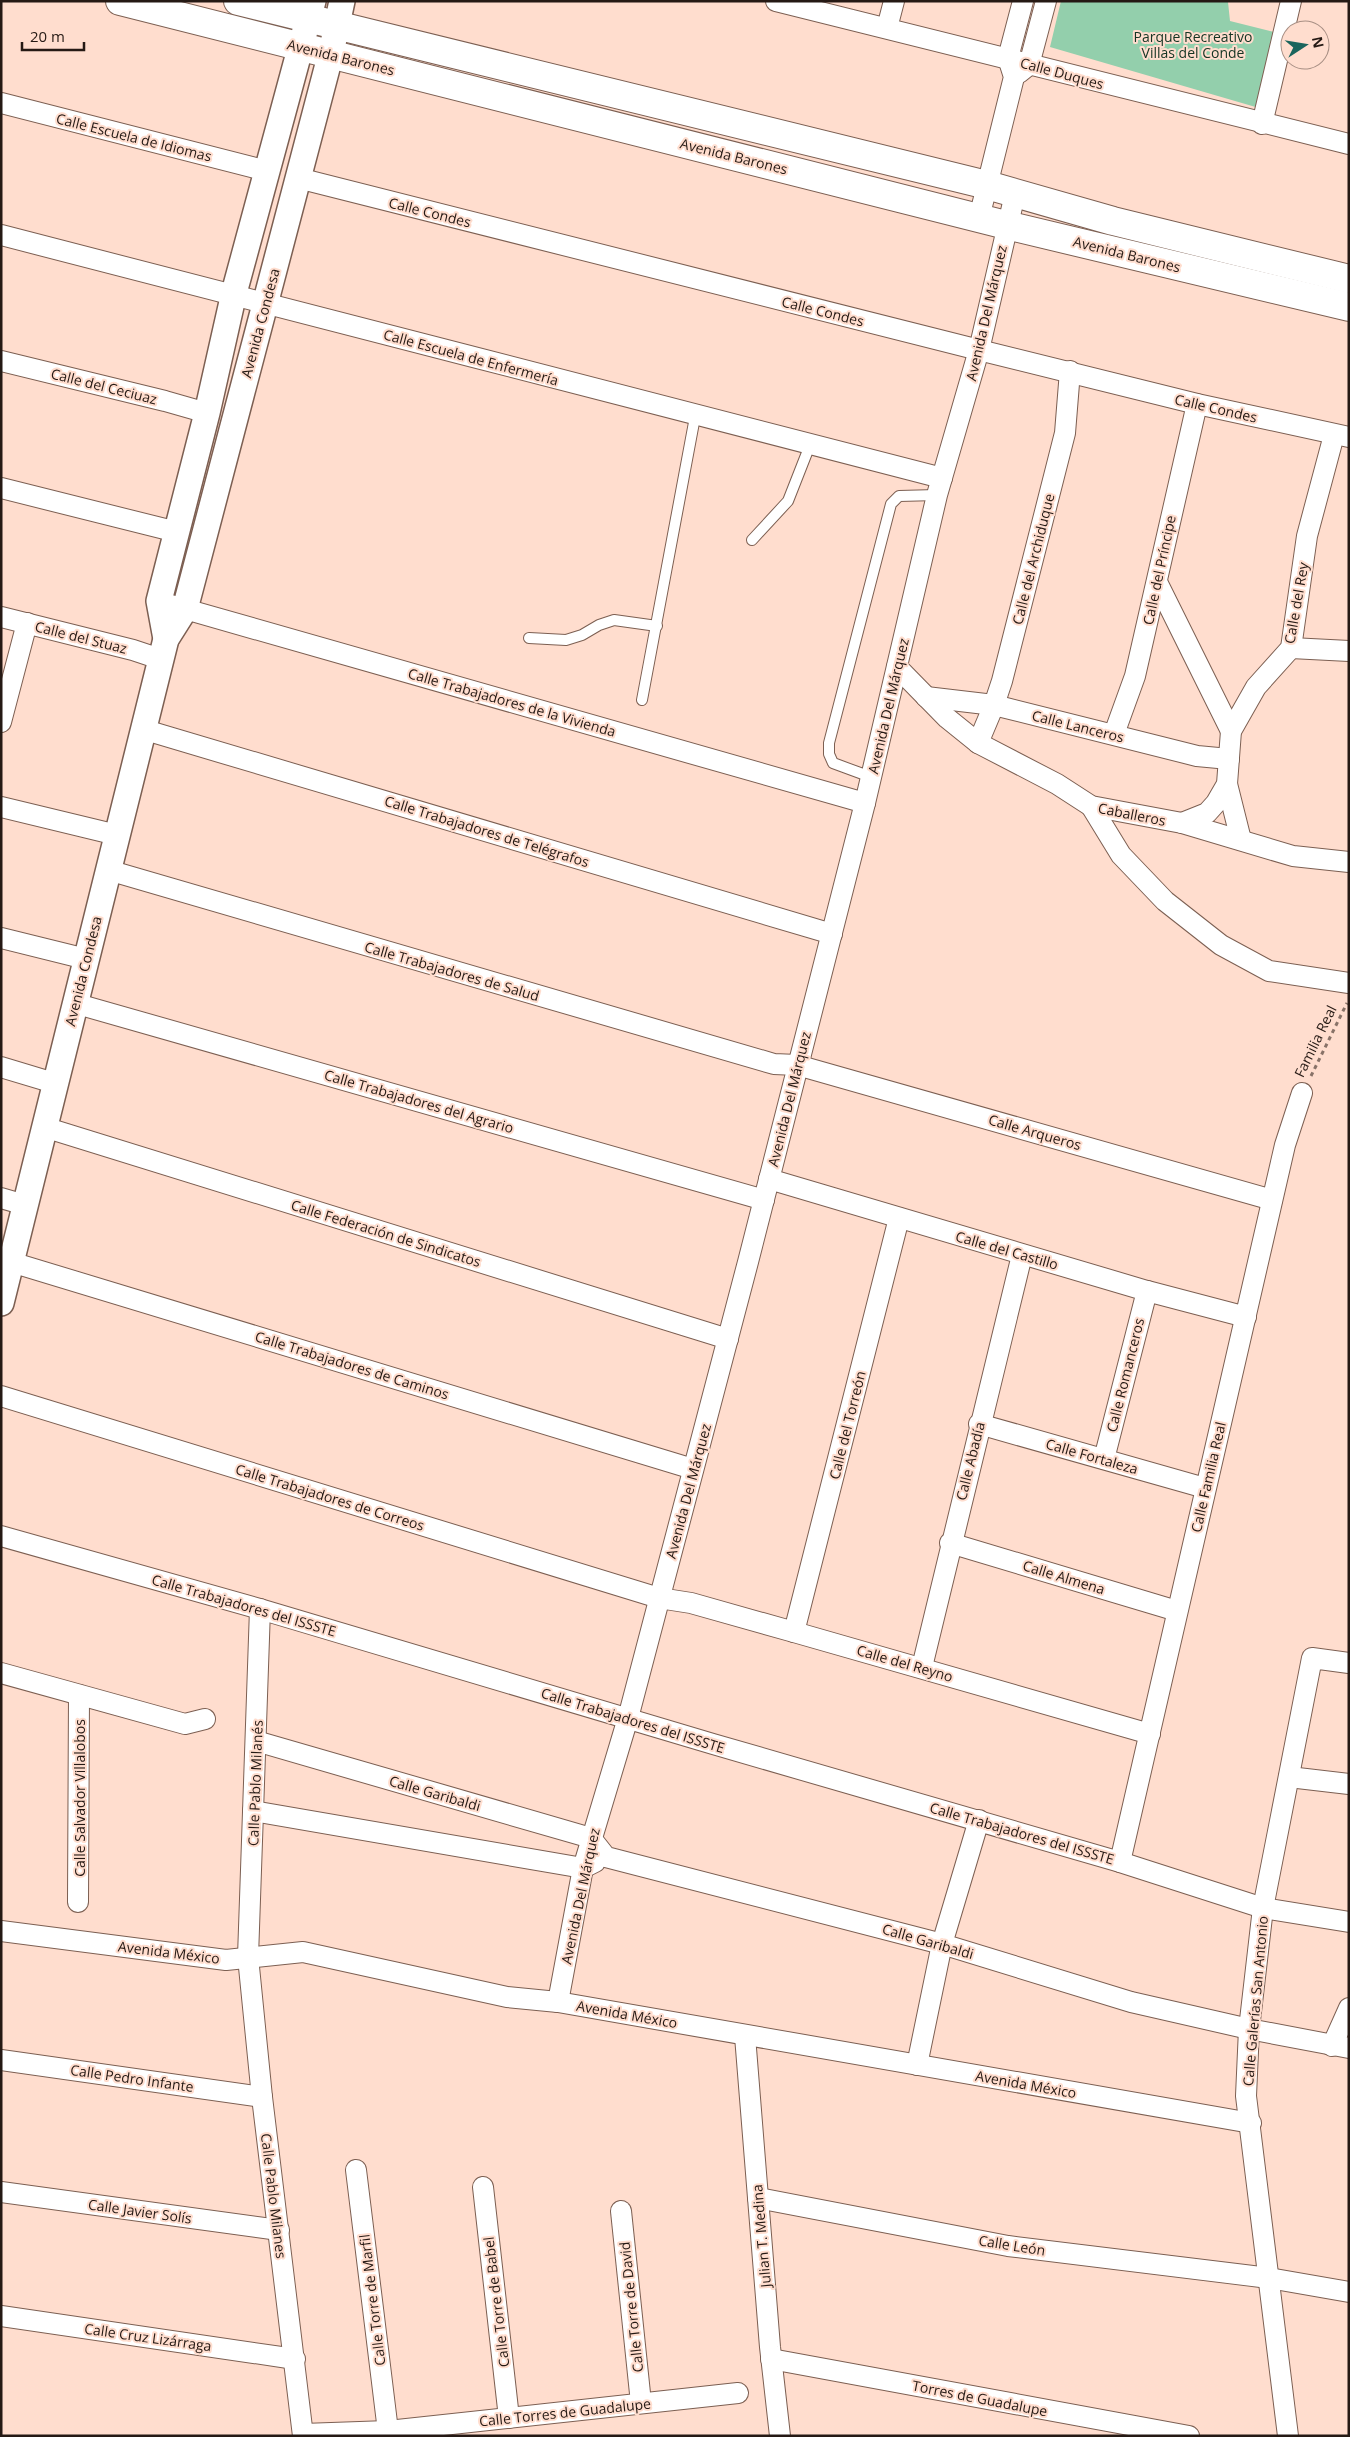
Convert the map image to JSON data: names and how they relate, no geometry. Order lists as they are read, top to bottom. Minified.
{"streets":{"main road":["Avenida Barones"],"street":["Calle Duques","Calle Escuela de Idiomas","Calle Condes","Avenida Del Márquez","Avenida Condesa","Calle Escuela de Enfermería","Calle del Ceciuaz","Calle del Archiduque","Calle del Príncipe","Calle del Rey","Calle del Stuaz","Calle Trabajadores de la Vivienda","Calle Lanceros","Caballeros","Calle Trabajadores de Telégrafos","Calle Trabajadores de Salud","Calle Trabajadores del Agrario","Calle Arqueros","Calle Federación de Sindicatos","Calle del Castillo","Calle Trabajadores de Caminos","Calle Romanceros","Calle del Torreón","Calle Fortaleza","Calle Abadía","Calle Familia Real","Calle Trabajadores de Correos","Calle Almena","Calle Trabajadores del ISSSTE","Calle del Reyno","Calle Pablo Milanés","Calle Garibaldi","Calle Salvador Villalobos","Avenida México","Calle Galerías San Antonio","Calle Pedro Infante","Calle Pablo Milanes","Calle Javier Solís","Julian T. Medina","Calle León","Calle Torre de Marfil","Calle Torre de Babel","Calle Torre de David","Calle Cruz Lizárraga","Torres de Guadalupe","Calle Torres de Guadalupe"],"path":["Familia Real"]},"crossings":[["Avenida Barones","Avenida Del Márquez"],["Avenida Barones","Avenida Condesa"],["Calle Escuela de Idiomas","Avenida Condesa"],["Calle Condes","Avenida Del Márquez"],["Calle Condes","Avenida Condesa"],["Calle Condes","Calle del Archiduque"],["Calle Condes","Calle del Príncipe"],["Calle Condes","Calle del Rey"],["Avenida Del Márquez","Calle Escuela de Enfermería"],["Avenida Del Márquez","Calle Trabajadores de la Vivienda"],["Avenida Del Márquez","Caballeros"],["Avenida Del Márquez","Calle Trabajadores de Telégrafos"],["Avenida Del Márquez","Calle Trabajadores de Salud"],["Avenida Del Márquez","Calle Trabajadores del Agrario"],["Avenida Del Márquez","Calle Arqueros"],["Avenida Del Márquez","Calle Federación de Sindicatos"],["Avenida Del Márquez","Calle del Castillo"],["Avenida Del Márquez","Calle Trabajadores de Caminos"],["Avenida Del Márquez","Calle Trabajadores de Correos"],["Avenida Del Márquez","Calle Trabajadores del ISSSTE"],["Avenida Del Márquez","Calle del Reyno"],["Avenida Del Márquez","Calle Garibaldi"],["Avenida Del Márquez","Avenida México"],["Avenida Condesa","Calle Escuela de Enfermería"],["Avenida Condesa","Calle del Ceciuaz"],["Avenida Condesa","Calle del Stuaz"],["Avenida Condesa","Calle Trabajadores de la Vivienda"],["Avenida Condesa","Calle Trabajadores de Telégrafos"],["Avenida Condesa","Calle Trabajadores de Salud"],["Avenida Condesa","Calle Trabajadores del Agrario"],["Avenida Condesa","Calle Federación de Sindicatos"],["Avenida Condesa","Calle Trabajadores de Caminos"],["Calle del Archiduque","Calle Lanceros"],["Calle del Archiduque","Caballeros"],["Calle del Príncipe","Calle Lanceros"],["Calle del Rey","Calle Lanceros"],["Calle del Rey","Caballeros"],["Calle Lanceros","Caballeros"],["Calle Trabajadores de Salud","Calle Arqueros"],["Familia Real","Calle Familia Real"],["Calle Arqueros","Calle Familia Real"],["Calle del Castillo","Calle Romanceros"],["Calle del Castillo","Calle del Torreón"],["Calle del Castillo","Calle Abadía"],["Calle del Castillo","Calle Familia Real"],["Calle Romanceros","Calle Fortaleza"],["Calle del Torreón","Calle del Reyno"],["Calle Fortaleza","Calle Abadía"],["Calle Fortaleza","Calle Familia Real"],["Calle Abadía","Calle Almena"],["Calle Abadía","Calle del Reyno"],["Calle Familia Real","Calle Almena"],["Calle Familia Real","Calle Trabajadores del ISSSTE"],["Calle Familia Real","Calle del Reyno"],["Calle Trabajadores de Correos","Calle del Reyno"],["Calle Trabajadores del ISSSTE","Calle Pablo Milanés"],["Calle Trabajadores del ISSSTE","Calle Galerías San Antonio"],["Calle Pablo Milanés","Calle Garibaldi"],["Calle Pablo Milanés","Avenida México"],["Calle Pablo Milanés","Calle Pablo Milanes"],["Calle Garibaldi","Calle Galerías San Antonio"],["Avenida México","Calle Galerías San Antonio"],["Avenida México","Calle Pablo Milanes"],["Avenida México","Julian T. Medina"],["Calle Galerías San Antonio","Calle León"],["Calle Pedro Infante","Calle Pablo Milanes"],["Calle Pablo Milanes","Calle Javier Solís"],["Calle Pablo Milanes","Calle Cruz Lizárraga"],["Calle Pablo Milanes","Calle Torres de Guadalupe"],["Julian T. Medina","Calle León"],["Julian T. Medina","Torres de Guadalupe"],["Calle Torre de Marfil","Calle Torres de Guadalupe"],["Calle Torre de Babel","Calle Torres de Guadalupe"],["Calle Torre de David","Calle Torres de Guadalupe"]],"parks":["Parque Recreativo Villas del Conde"],"scale_bar":"20 m","north":"right"}
